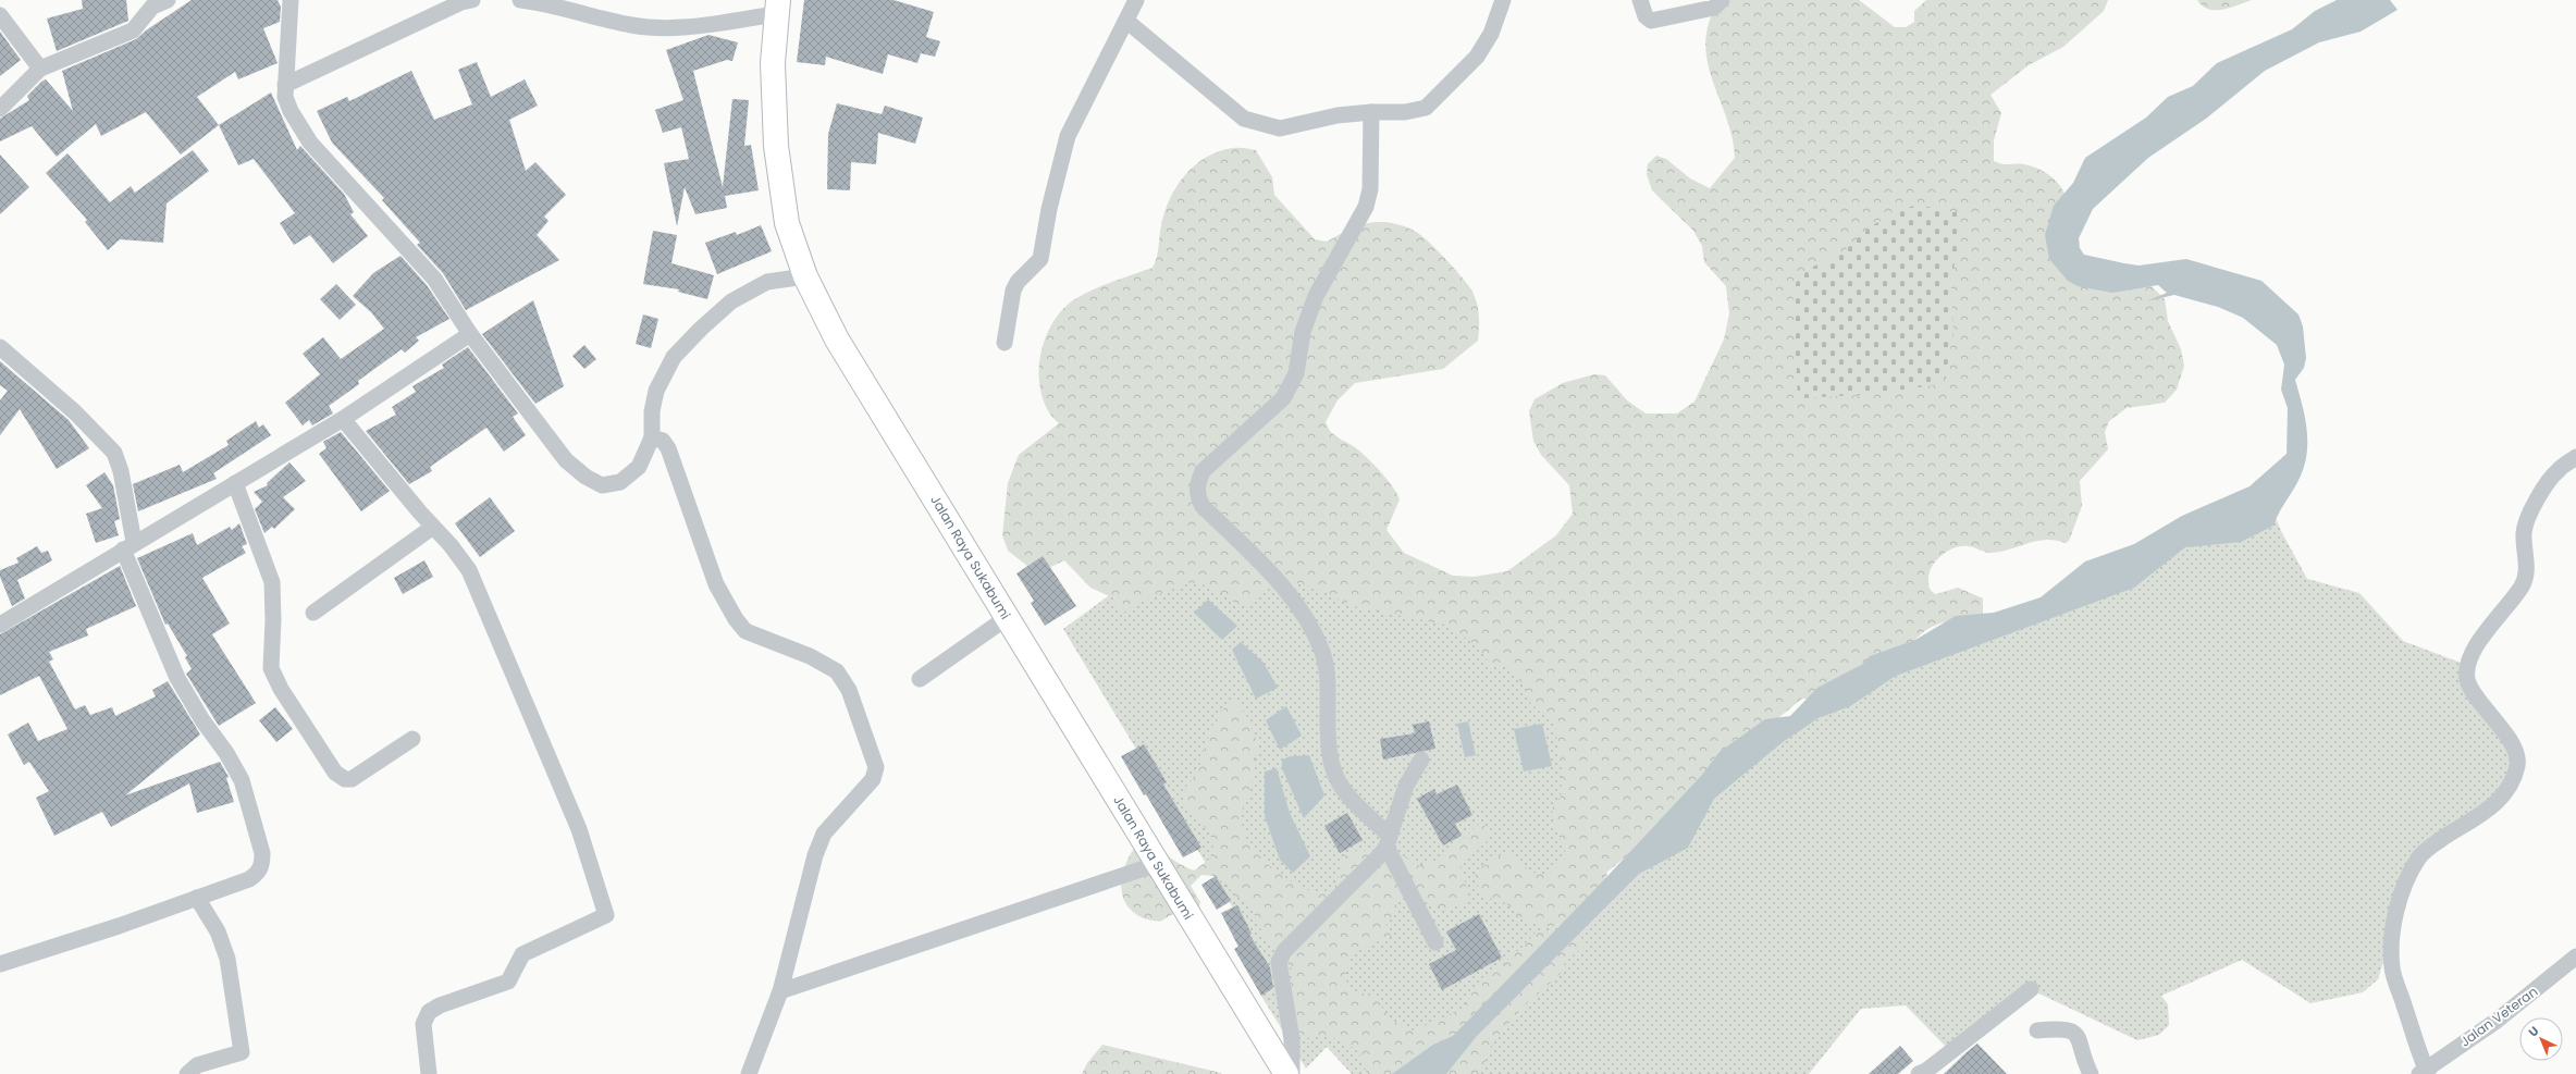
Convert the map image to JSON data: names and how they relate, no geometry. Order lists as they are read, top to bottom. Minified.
{"streets":{"highway":["Jalan Raya Sukabumi"],"street":["Jalan Veteran"]},"north":"top left"}
